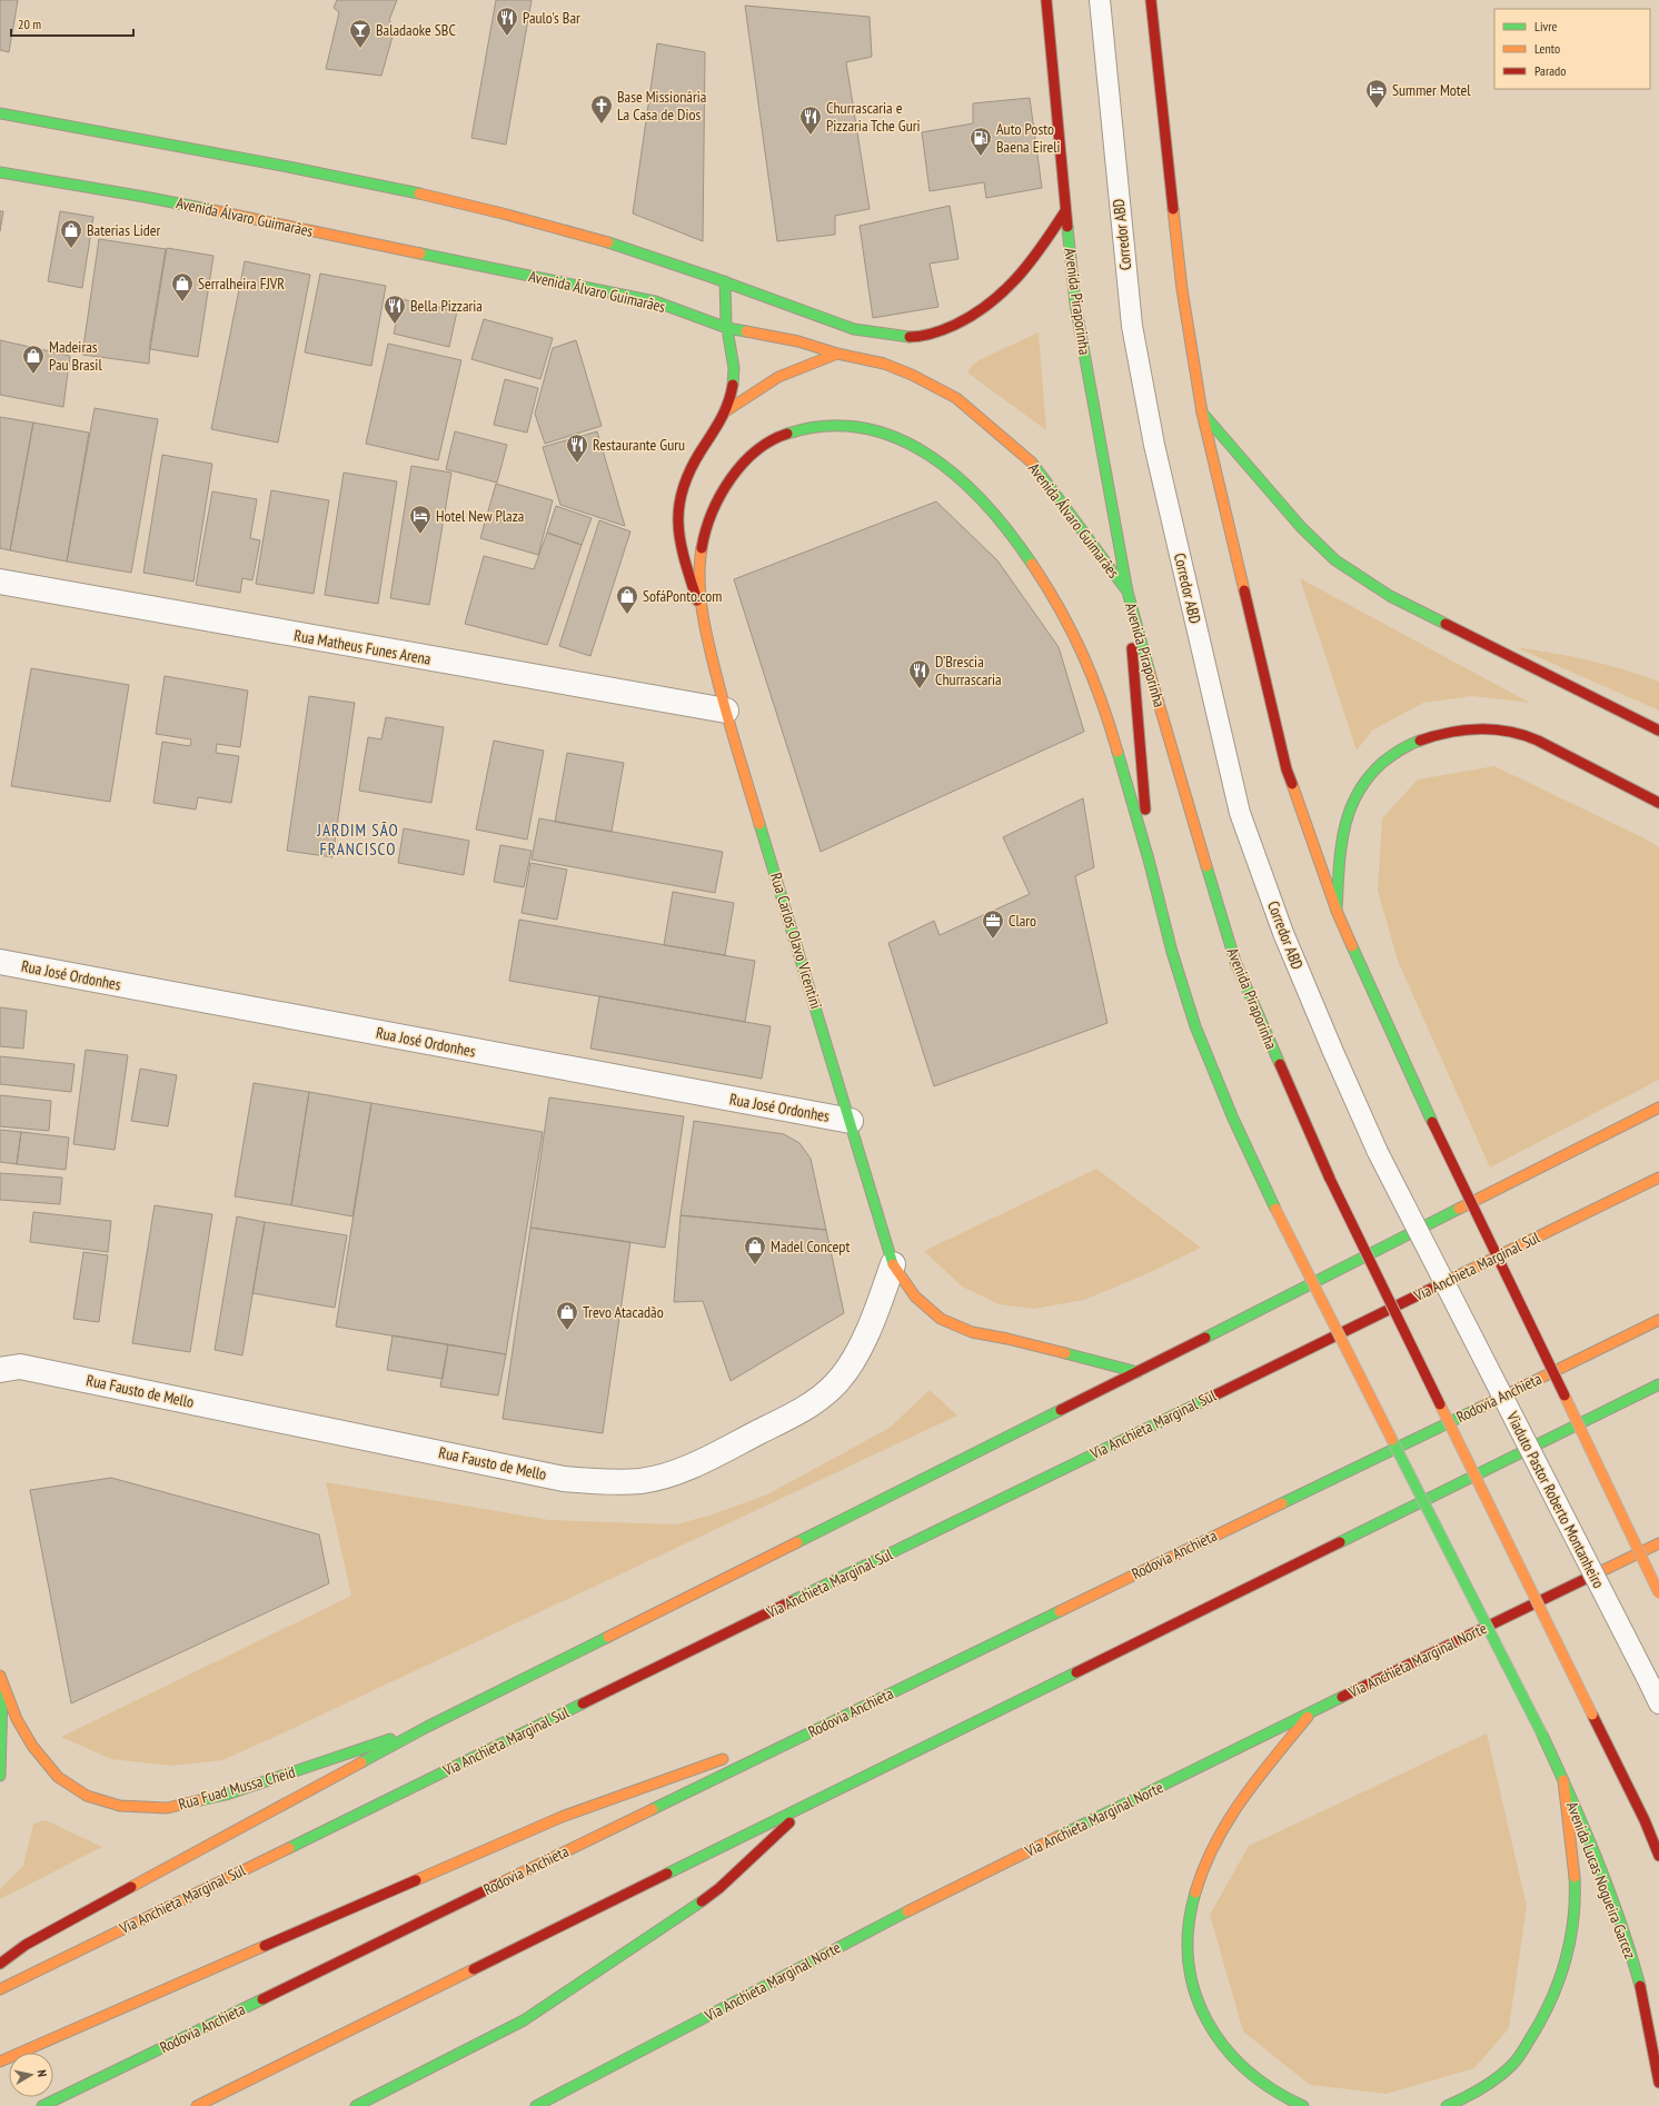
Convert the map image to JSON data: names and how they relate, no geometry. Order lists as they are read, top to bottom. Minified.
{"streets":{"main road":["Avenida Álvaro Guimarães","Avenida Piraporinha","Rua Carlos Olavo Vicentini","Via Anchieta Marginal Sul","Rodovia Anchieta","Via Anchieta Marginal Norte","Rua Fuad Mussa Cheid","Avenida Lucas Nogueira Garcez"],"street":["Rua Matheus Funes Arena","Rua José Ordonhes","Rua Fausto de Mello"],"lane":["Corredor ABD","Viaduto Pastor Roberto Montanheiro"]},"crossings":[["Avenida Álvaro Guimarães","Avenida Piraporinha"],["Avenida Álvaro Guimarães","Rua Carlos Olavo Vicentini"],["Corredor ABD","Viaduto Pastor Roberto Montanheiro"],["Rua Matheus Funes Arena","Rua Carlos Olavo Vicentini"],["Rua Carlos Olavo Vicentini","Rua José Ordonhes"],["Rua Carlos Olavo Vicentini","Rua Fausto de Mello"],["Rua Carlos Olavo Vicentini","Avenida Lucas Nogueira Garcez"]],"districts":["JARDIM SÃO FRANCISCO"],"places":{"restaurant":["Paulo's Bar","Churrascaria e Pizzaria Tche Guri","Bella Pizzaria","Restaurante Guru","D’Brescia Churrascaria"],"bar":["Baladaoke SBC"],"hotel":["Summer Motel","Hotel New Plaza"],"church":["Base Missionária La Casa de Dios"],"fuel station":["Auto Posto Baena Eireli"],"shop":["Baterias Lider","Serralheira FJVR","Madeiras Pau Brasil","SofáPonto.com","Madel Concept","Trevo Atacadão"],"office":["Claro"]},"legend":["Livre","Lento","Parado"],"scale_bar":"20 m","north":"right"}
